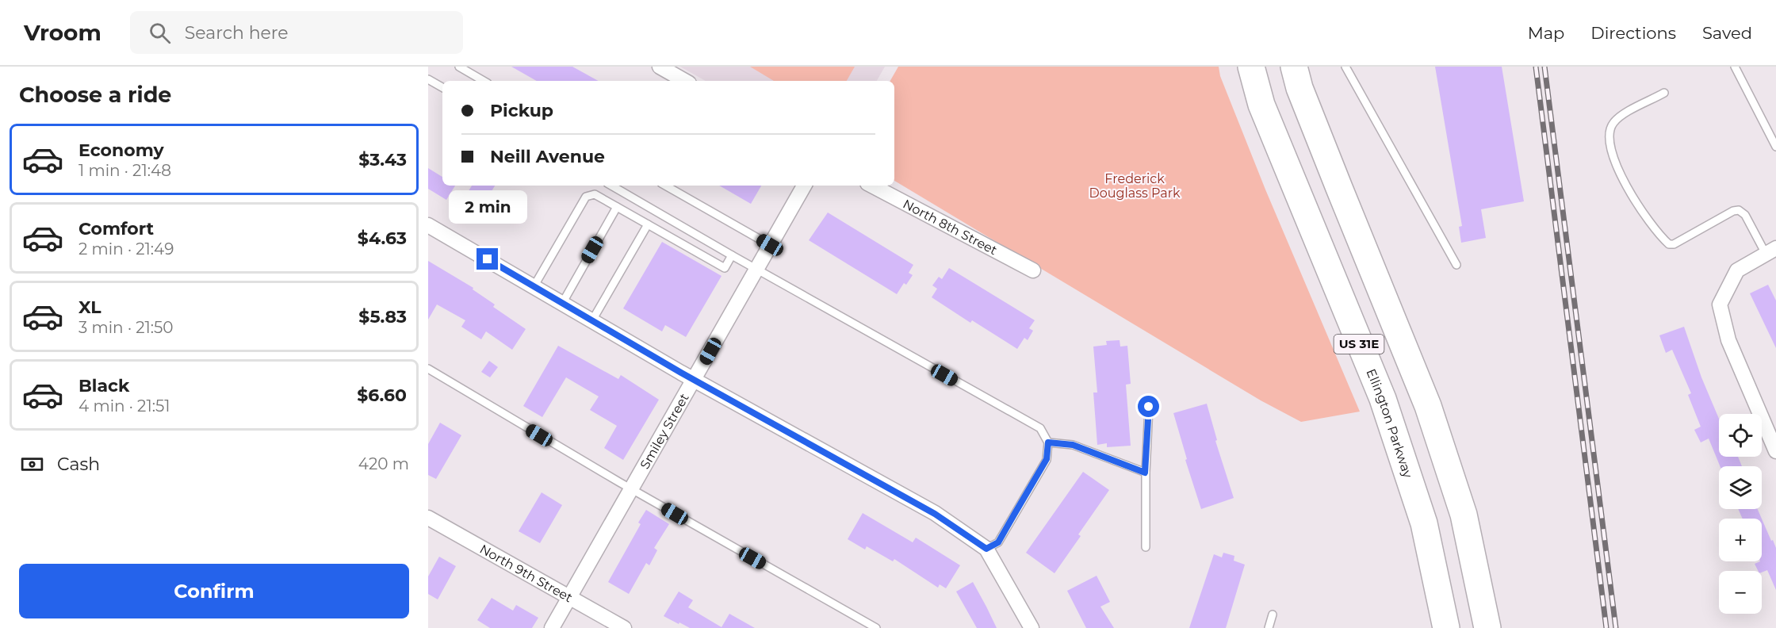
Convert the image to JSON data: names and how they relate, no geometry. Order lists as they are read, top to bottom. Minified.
{"streets":{"highway":["US 31E","Ellington Parkway"],"street":["North 8th Street","Smiley Street","North 9th Street"]},"crossings":[["Smiley Street","North 9th Street"]],"parks":["Frederick Douglass Park"],"page":{"header":"Vroom","search":"Search here","nav":["Map","Directions","Saved"],"heading":"Choose a ride","banner":["Pickup","Neill Avenue"],"list":[{"name":"Economy","note":"1 min · 21:48","value":"$3.43"},{"name":"Comfort","note":"2 min · 21:49","value":"$4.63"},{"name":"XL","note":"3 min · 21:50","value":"$5.83"},{"name":"Black","note":"4 min · 21:51","value":"$6.60"}],"bubble":"2 min","map_buttons":["+","−"],"pay":["Cash","420 m"],"buttons":"Confirm"}}
